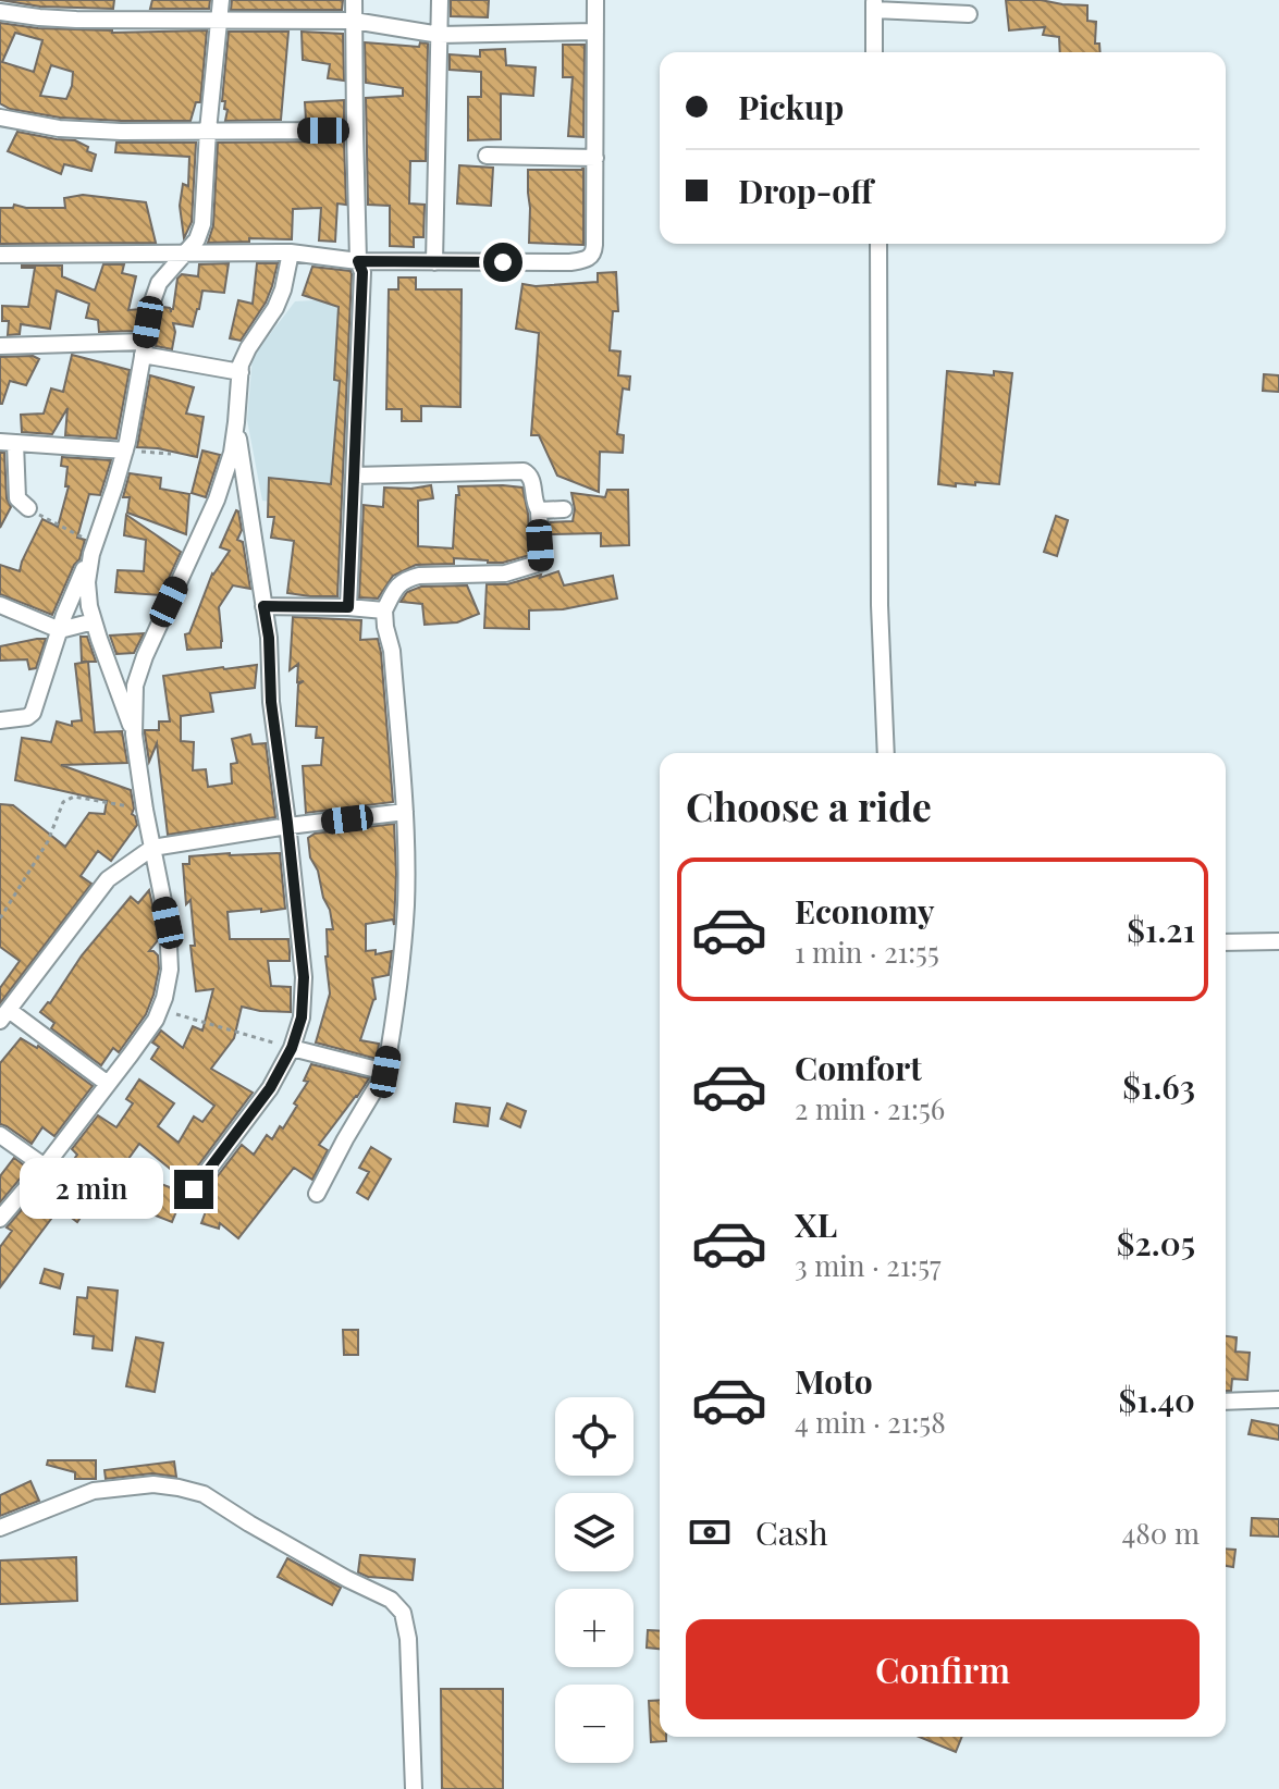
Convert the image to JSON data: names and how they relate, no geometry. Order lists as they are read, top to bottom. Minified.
{"page":{"banner":["Pickup","Drop-off"],"heading":"Choose a ride","list":[{"name":"Economy","note":"1 min · 21:55","value":"$1.21"},{"name":"Comfort","note":"2 min · 21:56","value":"$1.63"},{"name":"XL","note":"3 min · 21:57","value":"$2.05"},{"name":"Moto","note":"4 min · 21:58","value":"$1.40"}],"bubble":"2 min","map_buttons":["+","−"],"pay":["Cash","480 m"],"buttons":"Confirm"}}
